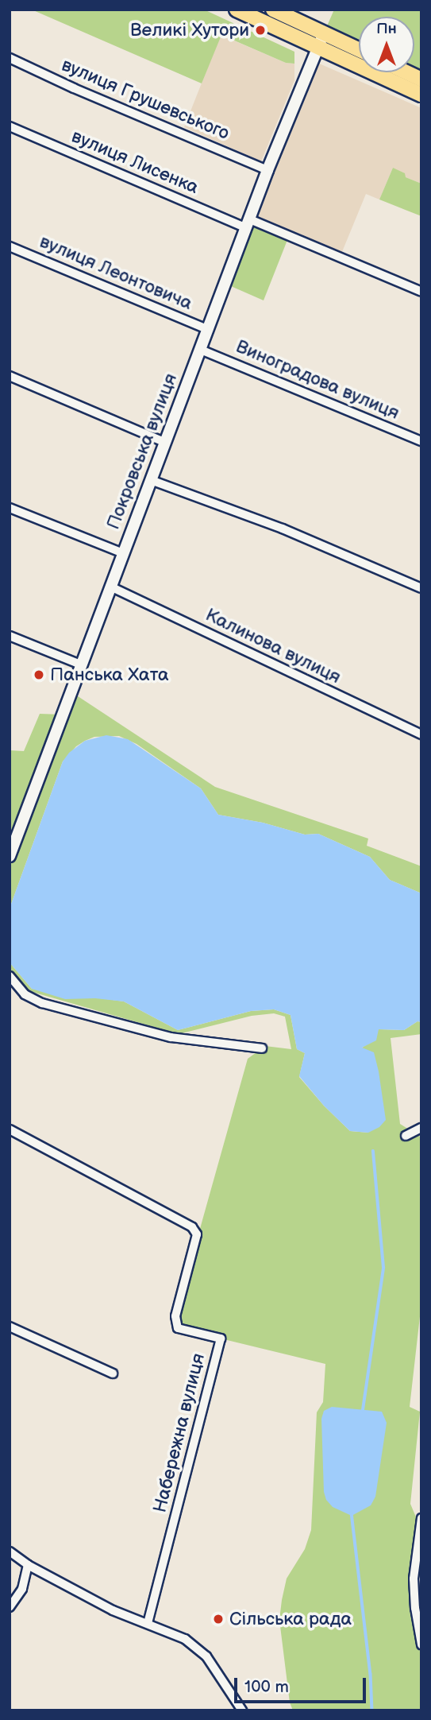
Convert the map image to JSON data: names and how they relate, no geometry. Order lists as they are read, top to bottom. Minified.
{"streets":{"street":["вулиця Грушевського","вулиця Лисенка","вулиця Леонтовича","Виноградова вулиця","Покровська вулиця","Калинова вулиця","Набережна вулиця"]},"crossings":[["вулиця Грушевського","Покровська вулиця"],["вулиця Лисенка","Покровська вулиця"],["вулиця Леонтовича","Покровська вулиця"],["Виноградова вулиця","Покровська вулиця"],["Покровська вулиця","Калинова вулиця"]],"places":["Великі Хутори","Панська Хата","Сільська рада"],"scale_bar":"100 m","north":"top"}
